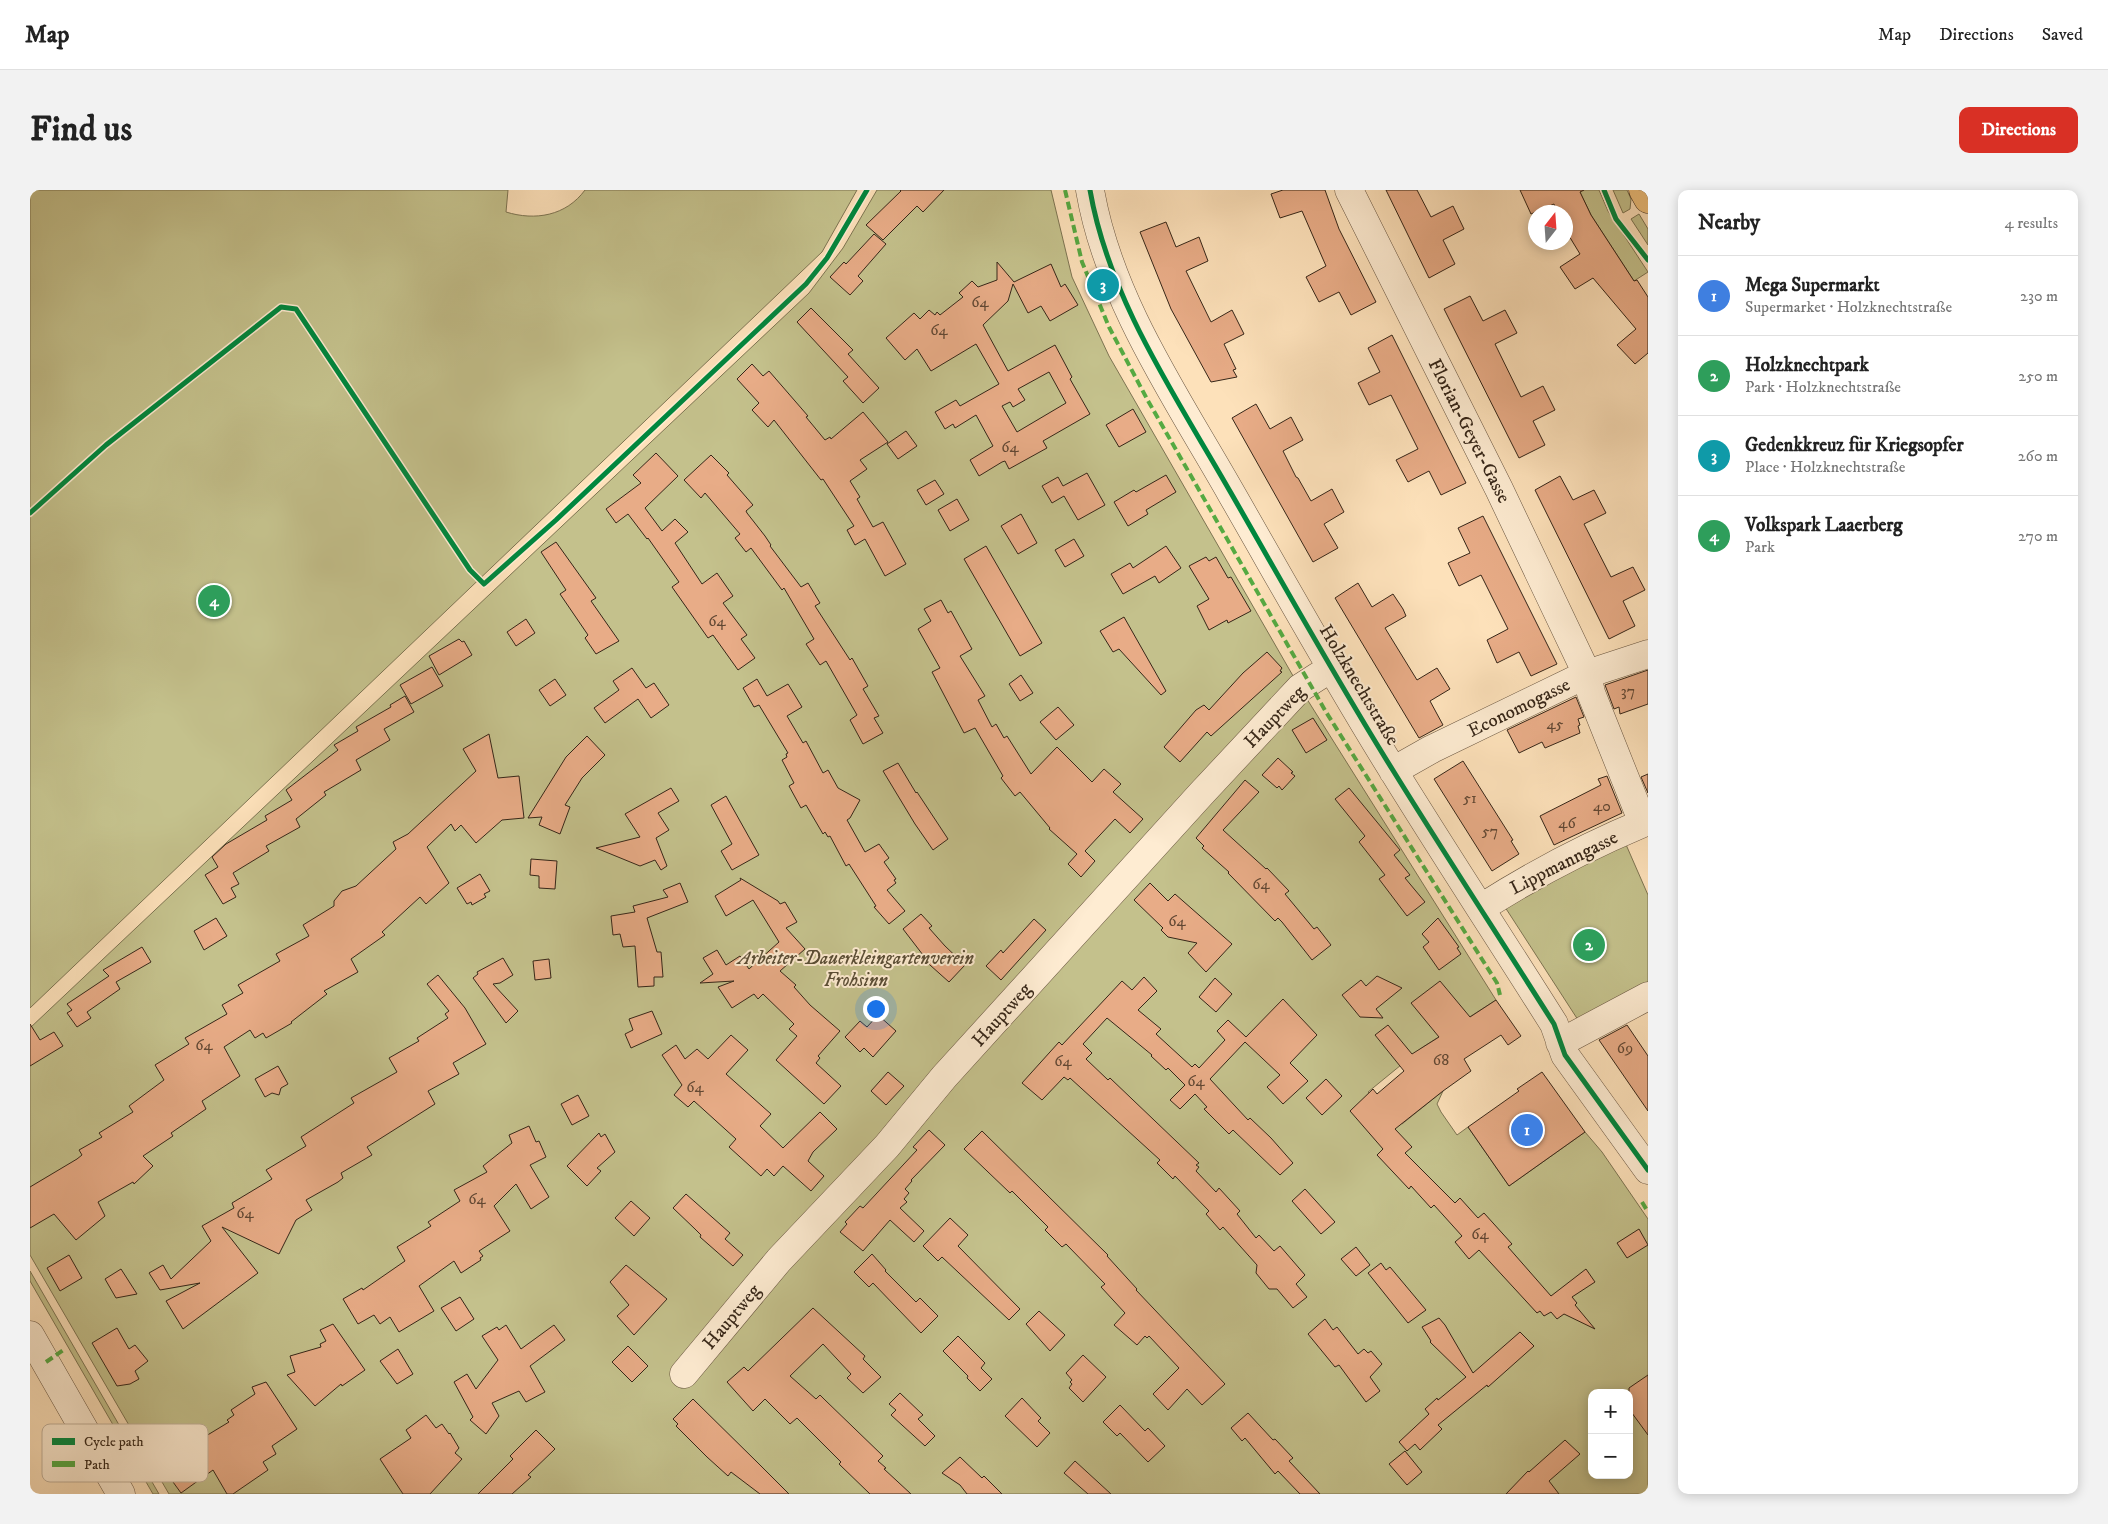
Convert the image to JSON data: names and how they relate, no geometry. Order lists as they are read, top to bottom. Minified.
{"streets":{"street":["Florian-Geyer-Gasse","Holzknechtstraße","Economogasse","Hauptweg","Lippmanngasse"]},"crossings":[["Florian-Geyer-Gasse","Economogasse"],["Florian-Geyer-Gasse","Lippmanngasse"],["Holzknechtstraße","Economogasse"],["Holzknechtstraße","Hauptweg"],["Holzknechtstraße","Lippmanngasse"]],"parks":["Arbeiter-Dauerkleingartenverein Frohsinn"],"house_numbers":["64","64","64","64","37","45","51","40","46","57","64","64","64","69","68","64","64","64","64","64","64"],"legend":["Cycle path","Path"],"north":"top","page":{"header":"Map","nav":["Map","Directions","Saved"],"buttons":"Directions","title":"Find us","heading":["Nearby","4 results"],"list":[{"mark":"1","name":"Mega Supermarkt","note":"Supermarket · Holzknechtstraße","value":"230 m"},{"mark":"2","name":"Holzknechtpark","note":"Park · Holzknechtstraße","value":"250 m"},{"mark":"3","name":"Gedenkkreuz für Kriegsopfer","note":"Place · Holzknechtstraße","value":"260 m"},{"mark":"4","name":"Volkspark Laaerberg","note":"Park","value":"270 m"}],"pins":["3","4","2","1"],"map_buttons":["+","−"]}}
